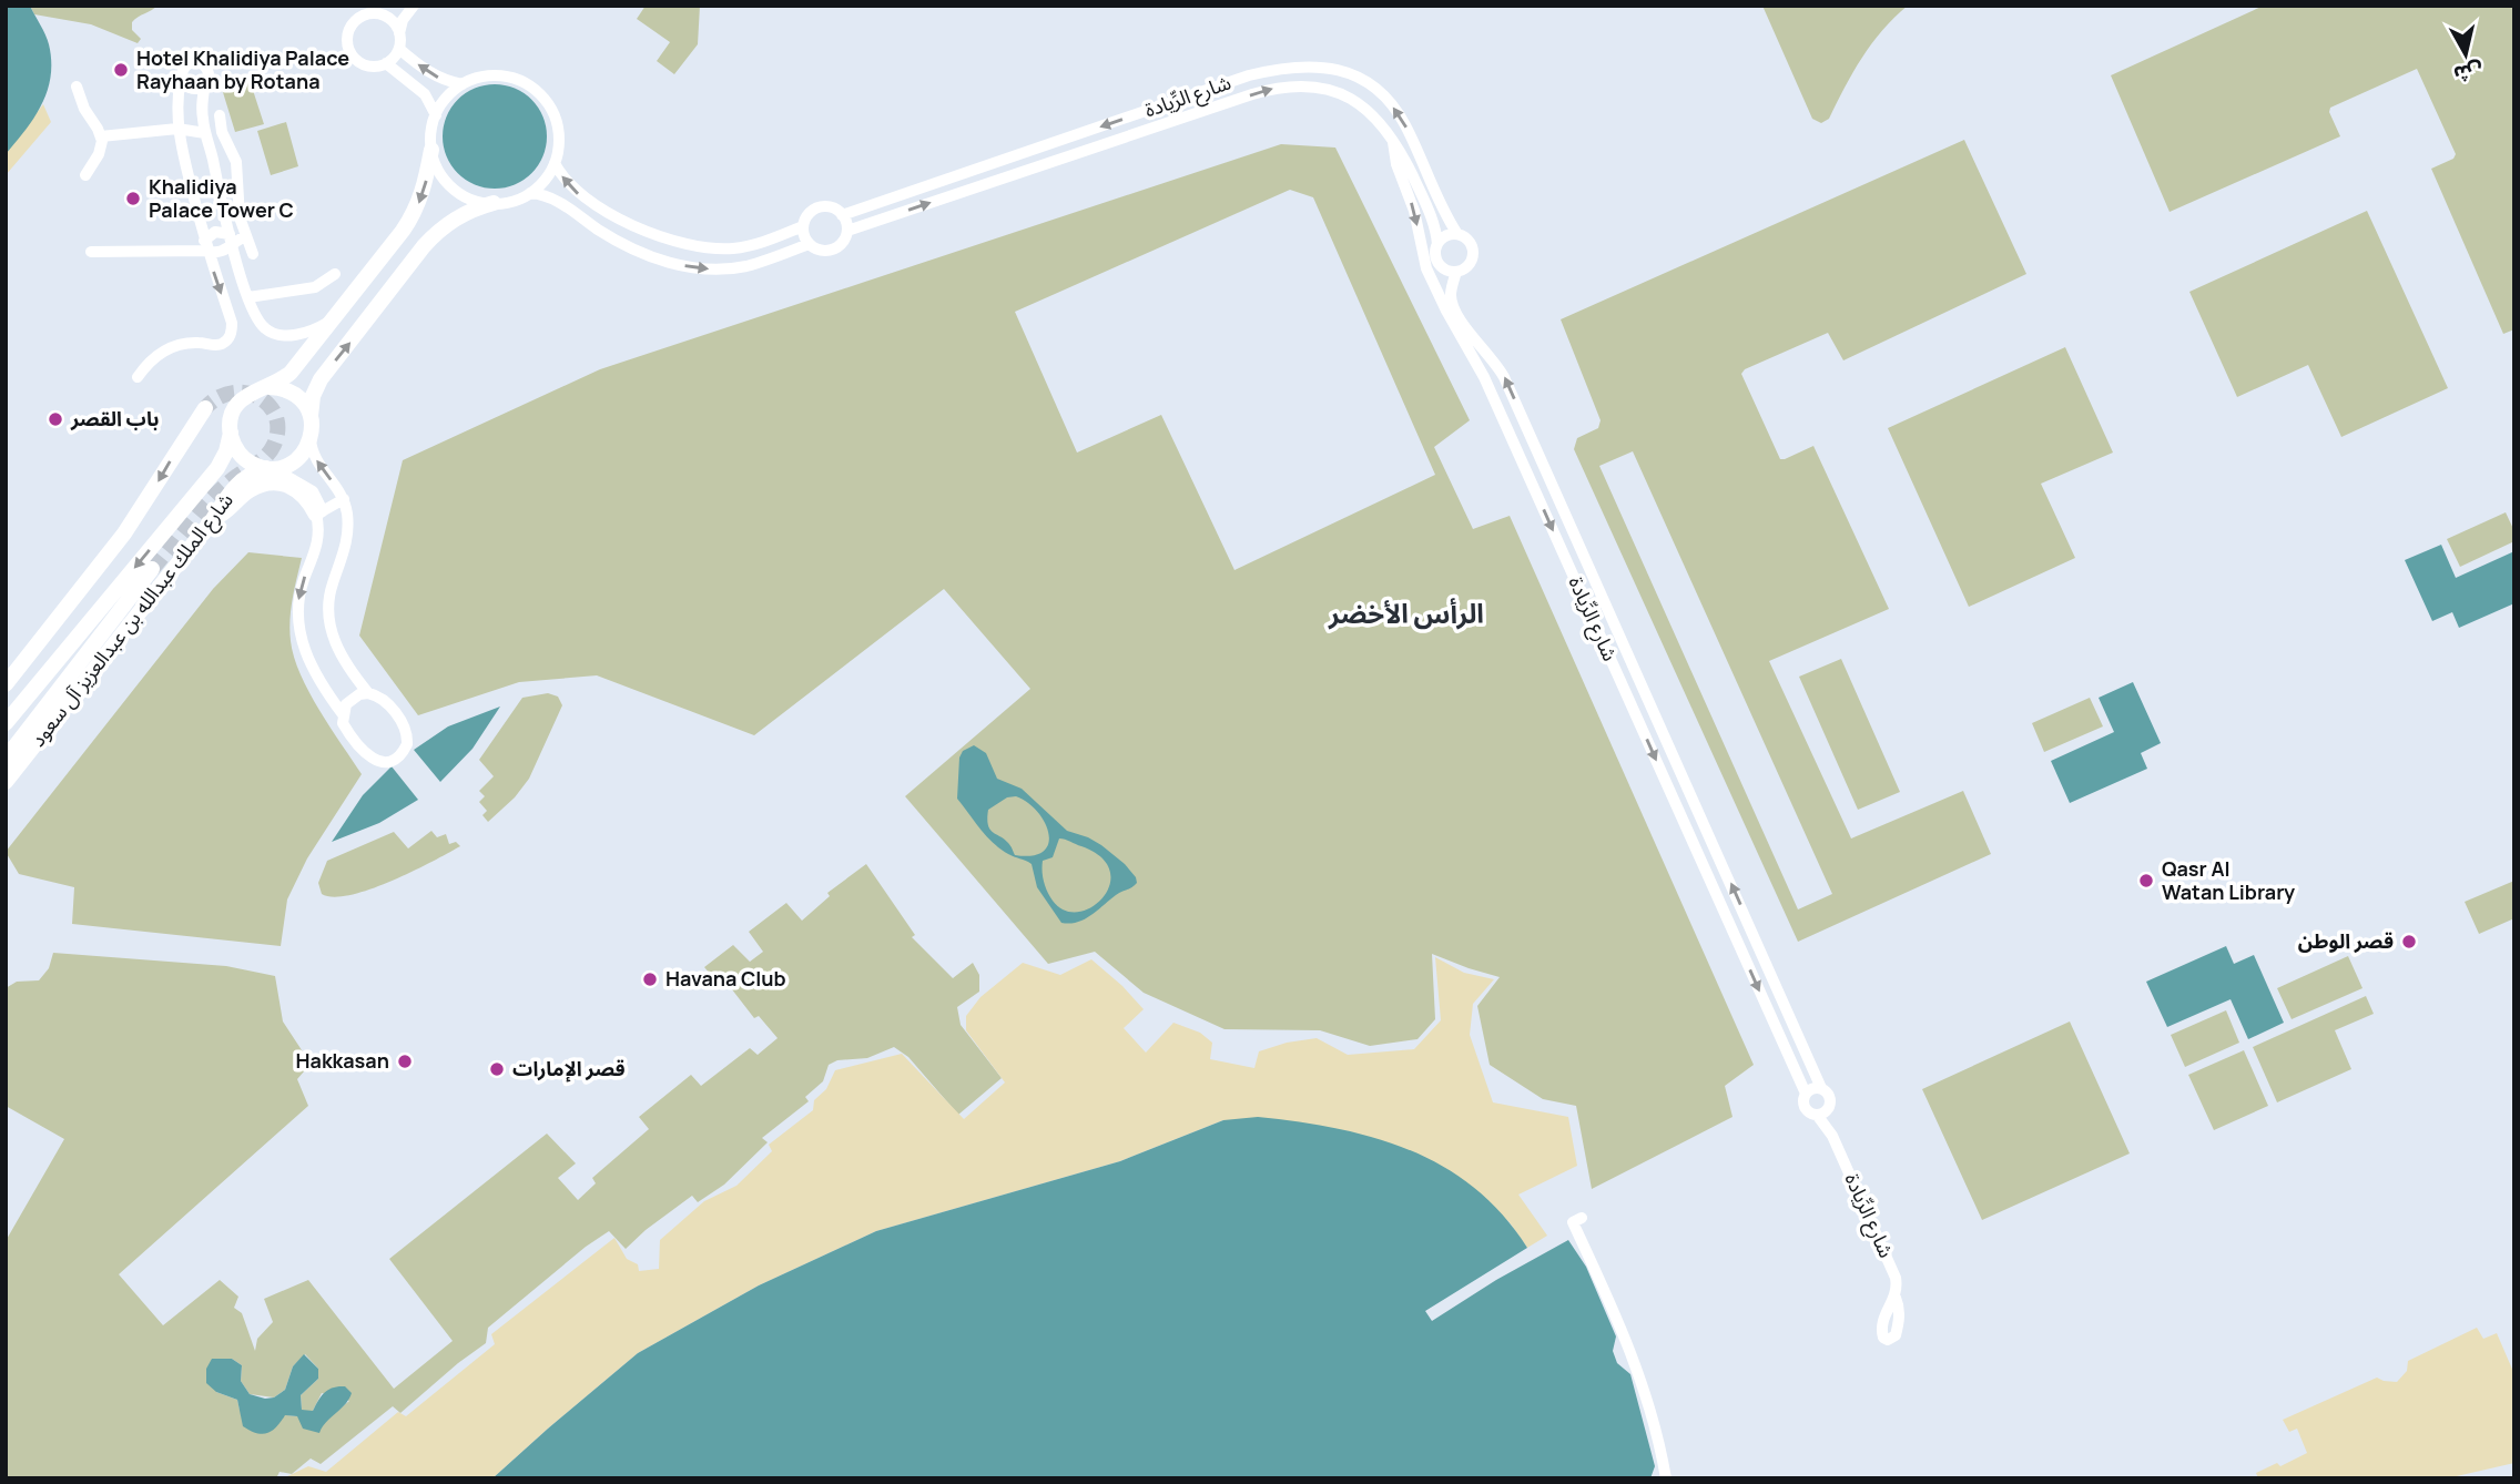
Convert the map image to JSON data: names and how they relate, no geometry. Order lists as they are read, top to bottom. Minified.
{"streets":{"street":["شارع الرِّيادة","شارع الملك عبدالله بن عبدالعزيز آل سعود"]},"districts":["الرأس الأخضر"],"places":["Hotel Khalidiya Palace Rayhaan by Rotana","Khalidiya Palace Tower C","باب القصر","Qasr Al Watan Library","قصر الوطن","Havana Club","Hakkasan","قصر الإمارات"],"north":"bottom"}
